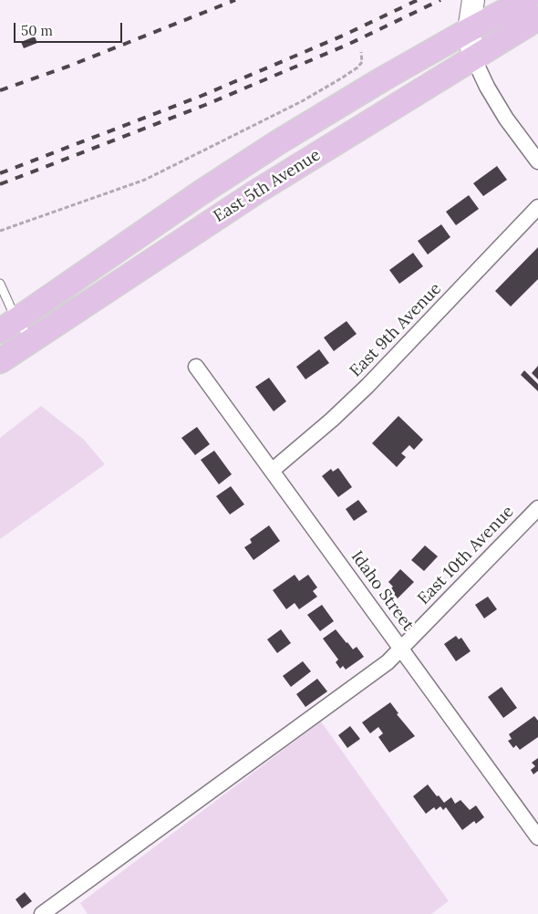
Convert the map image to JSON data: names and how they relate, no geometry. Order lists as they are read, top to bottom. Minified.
{"streets":{"main road":["East 5th Avenue"],"street":["East 9th Avenue","East 10th Avenue","Idaho Street"]},"crossings":[["East 9th Avenue","Idaho Street"],["East 10th Avenue","Idaho Street"]],"scale_bar":"50 m"}
